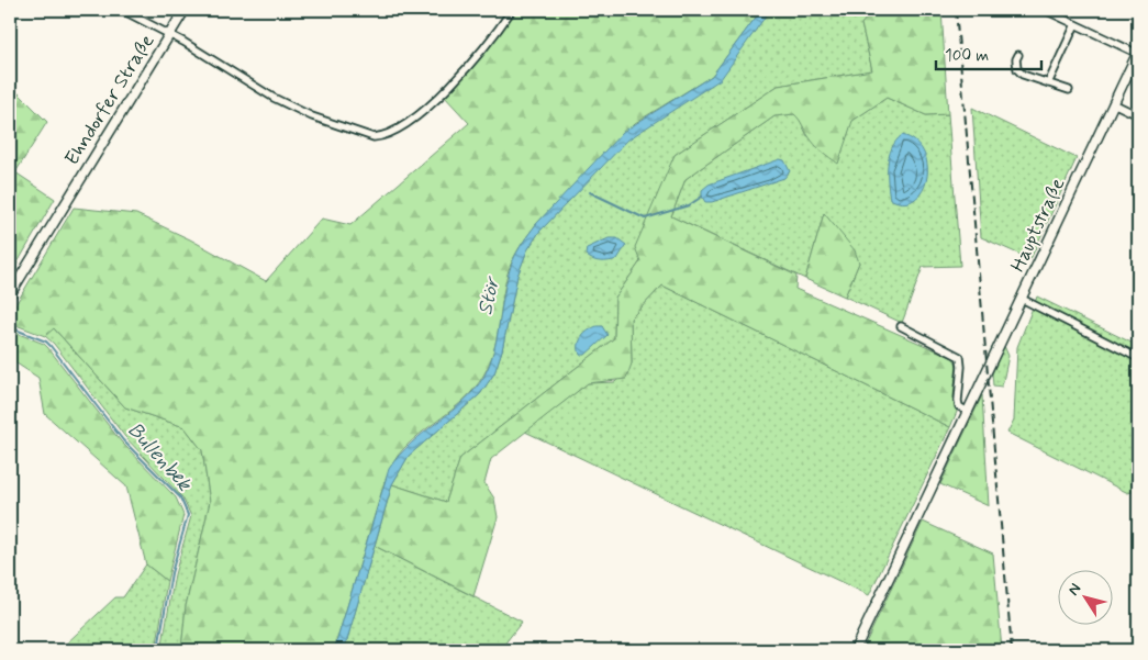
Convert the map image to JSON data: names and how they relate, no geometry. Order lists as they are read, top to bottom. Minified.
{"streets":{"street":["Ehndorfer Straße","Hauptstraße"]},"water":["Stör","Bullenbek"],"scale_bar":"100 m","north":"top left"}
